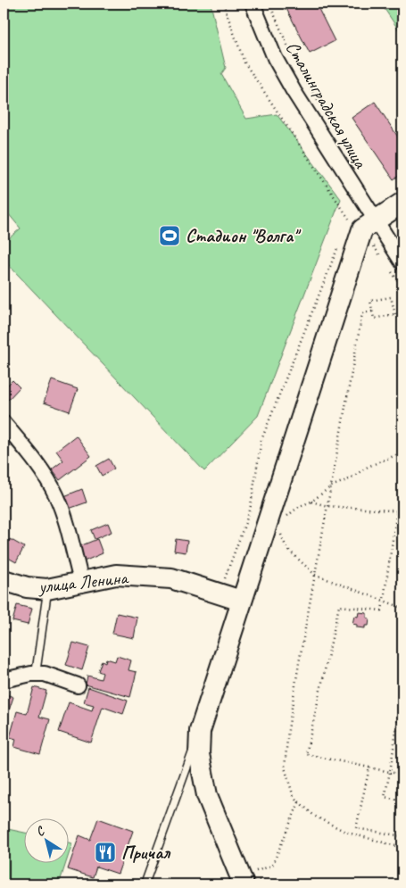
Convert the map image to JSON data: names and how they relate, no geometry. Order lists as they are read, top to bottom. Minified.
{"streets":{"street":["Сталинградская улица","улица Ленина"]},"places":{"sports":["Стадион \"Волга\""],"restaurant":["Причал"]},"north":"top left"}
